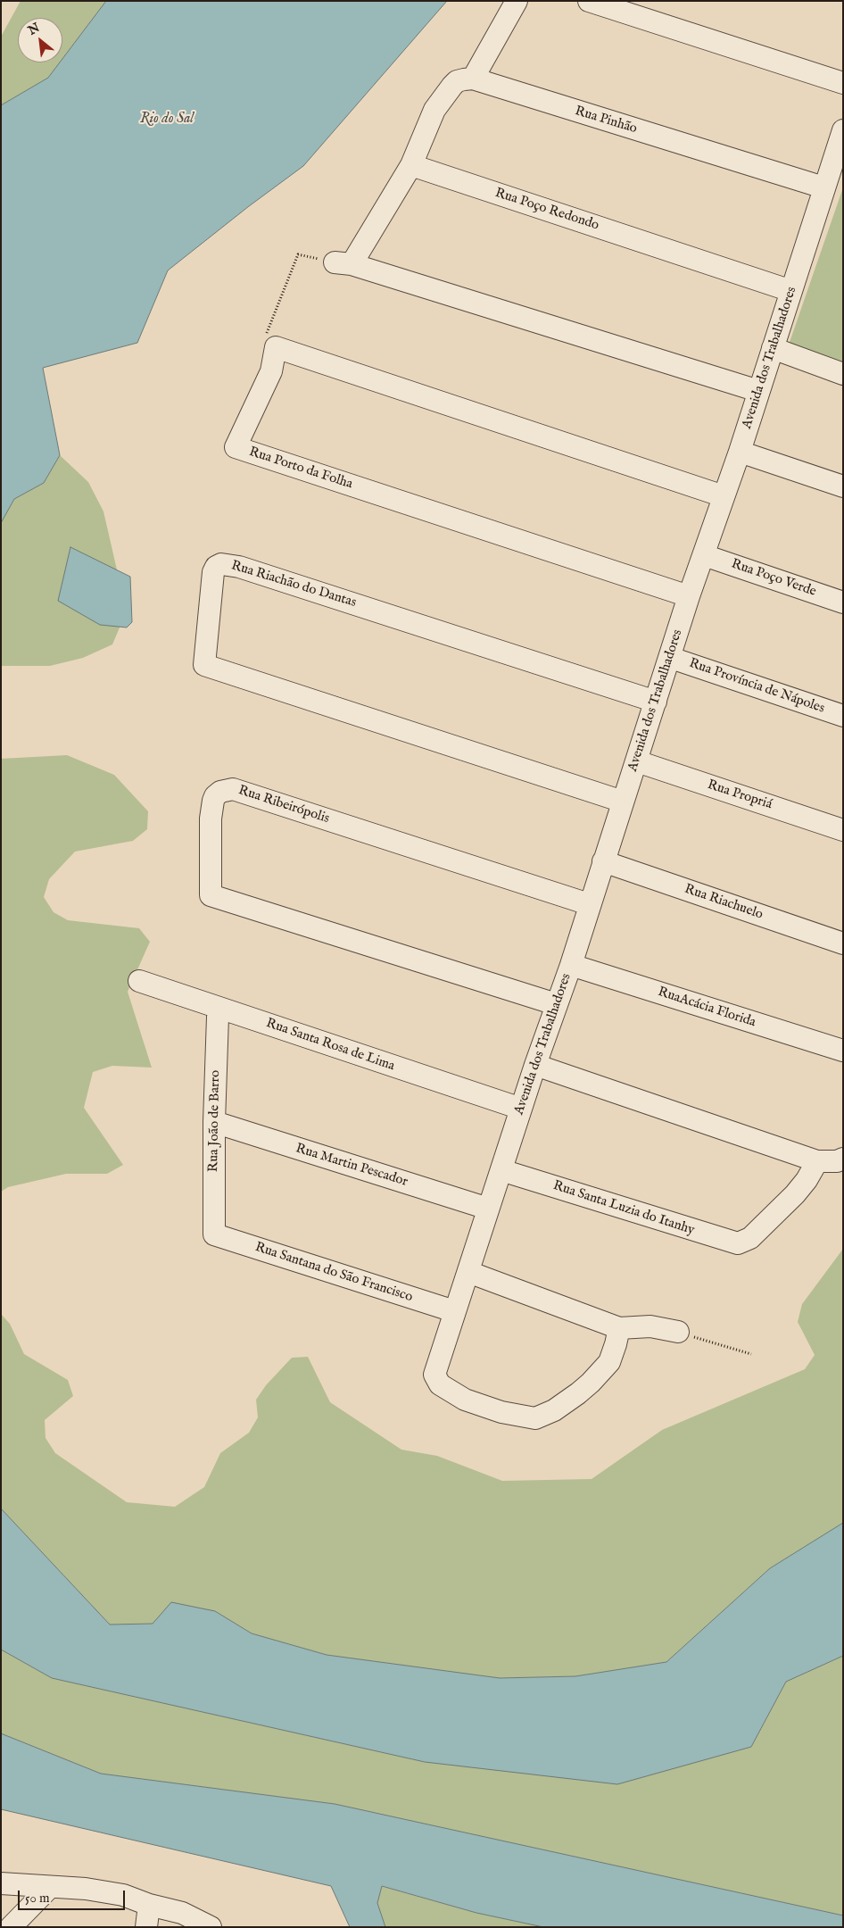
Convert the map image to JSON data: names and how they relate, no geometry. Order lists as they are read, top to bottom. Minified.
{"streets":{"street":["Rua Pinhão","Rua Poço Redondo","Avenida dos Trabalhadores","Rua Porto da Folha","Rua Poço Verde","Rua Riachão do Dantas","Rua Província de Nápoles","Rua Propriá","Rua Ribeirópolis","Rua Riachuelo","RuaAcácia Florida","Rua Santa Rosa de Lima","Rua João de Barro","Rua Martin Pescador","Rua Santa Luzia do Itanhy","Rua Santana do São Francisco"]},"crossings":[["Rua Pinhão","Avenida dos Trabalhadores"],["Rua Poço Redondo","Avenida dos Trabalhadores"],["Avenida dos Trabalhadores","Rua Porto da Folha"],["Avenida dos Trabalhadores","Rua Poço Verde"],["Avenida dos Trabalhadores","Rua Riachão do Dantas"],["Avenida dos Trabalhadores","Rua Província de Nápoles"],["Avenida dos Trabalhadores","Rua Propriá"],["Avenida dos Trabalhadores","Rua Ribeirópolis"],["Avenida dos Trabalhadores","Rua Riachuelo"],["Avenida dos Trabalhadores","RuaAcácia Florida"],["Avenida dos Trabalhadores","Rua Santa Rosa de Lima"],["Avenida dos Trabalhadores","Rua Martin Pescador"],["Avenida dos Trabalhadores","Rua Santa Luzia do Itanhy"],["Avenida dos Trabalhadores","Rua Santana do São Francisco"],["Rua Santa Rosa de Lima","Rua João de Barro"],["Rua João de Barro","Rua Martin Pescador"],["Rua João de Barro","Rua Santana do São Francisco"]],"water":["Rio do Sal"],"scale_bar":"50 m","north":"top left"}
